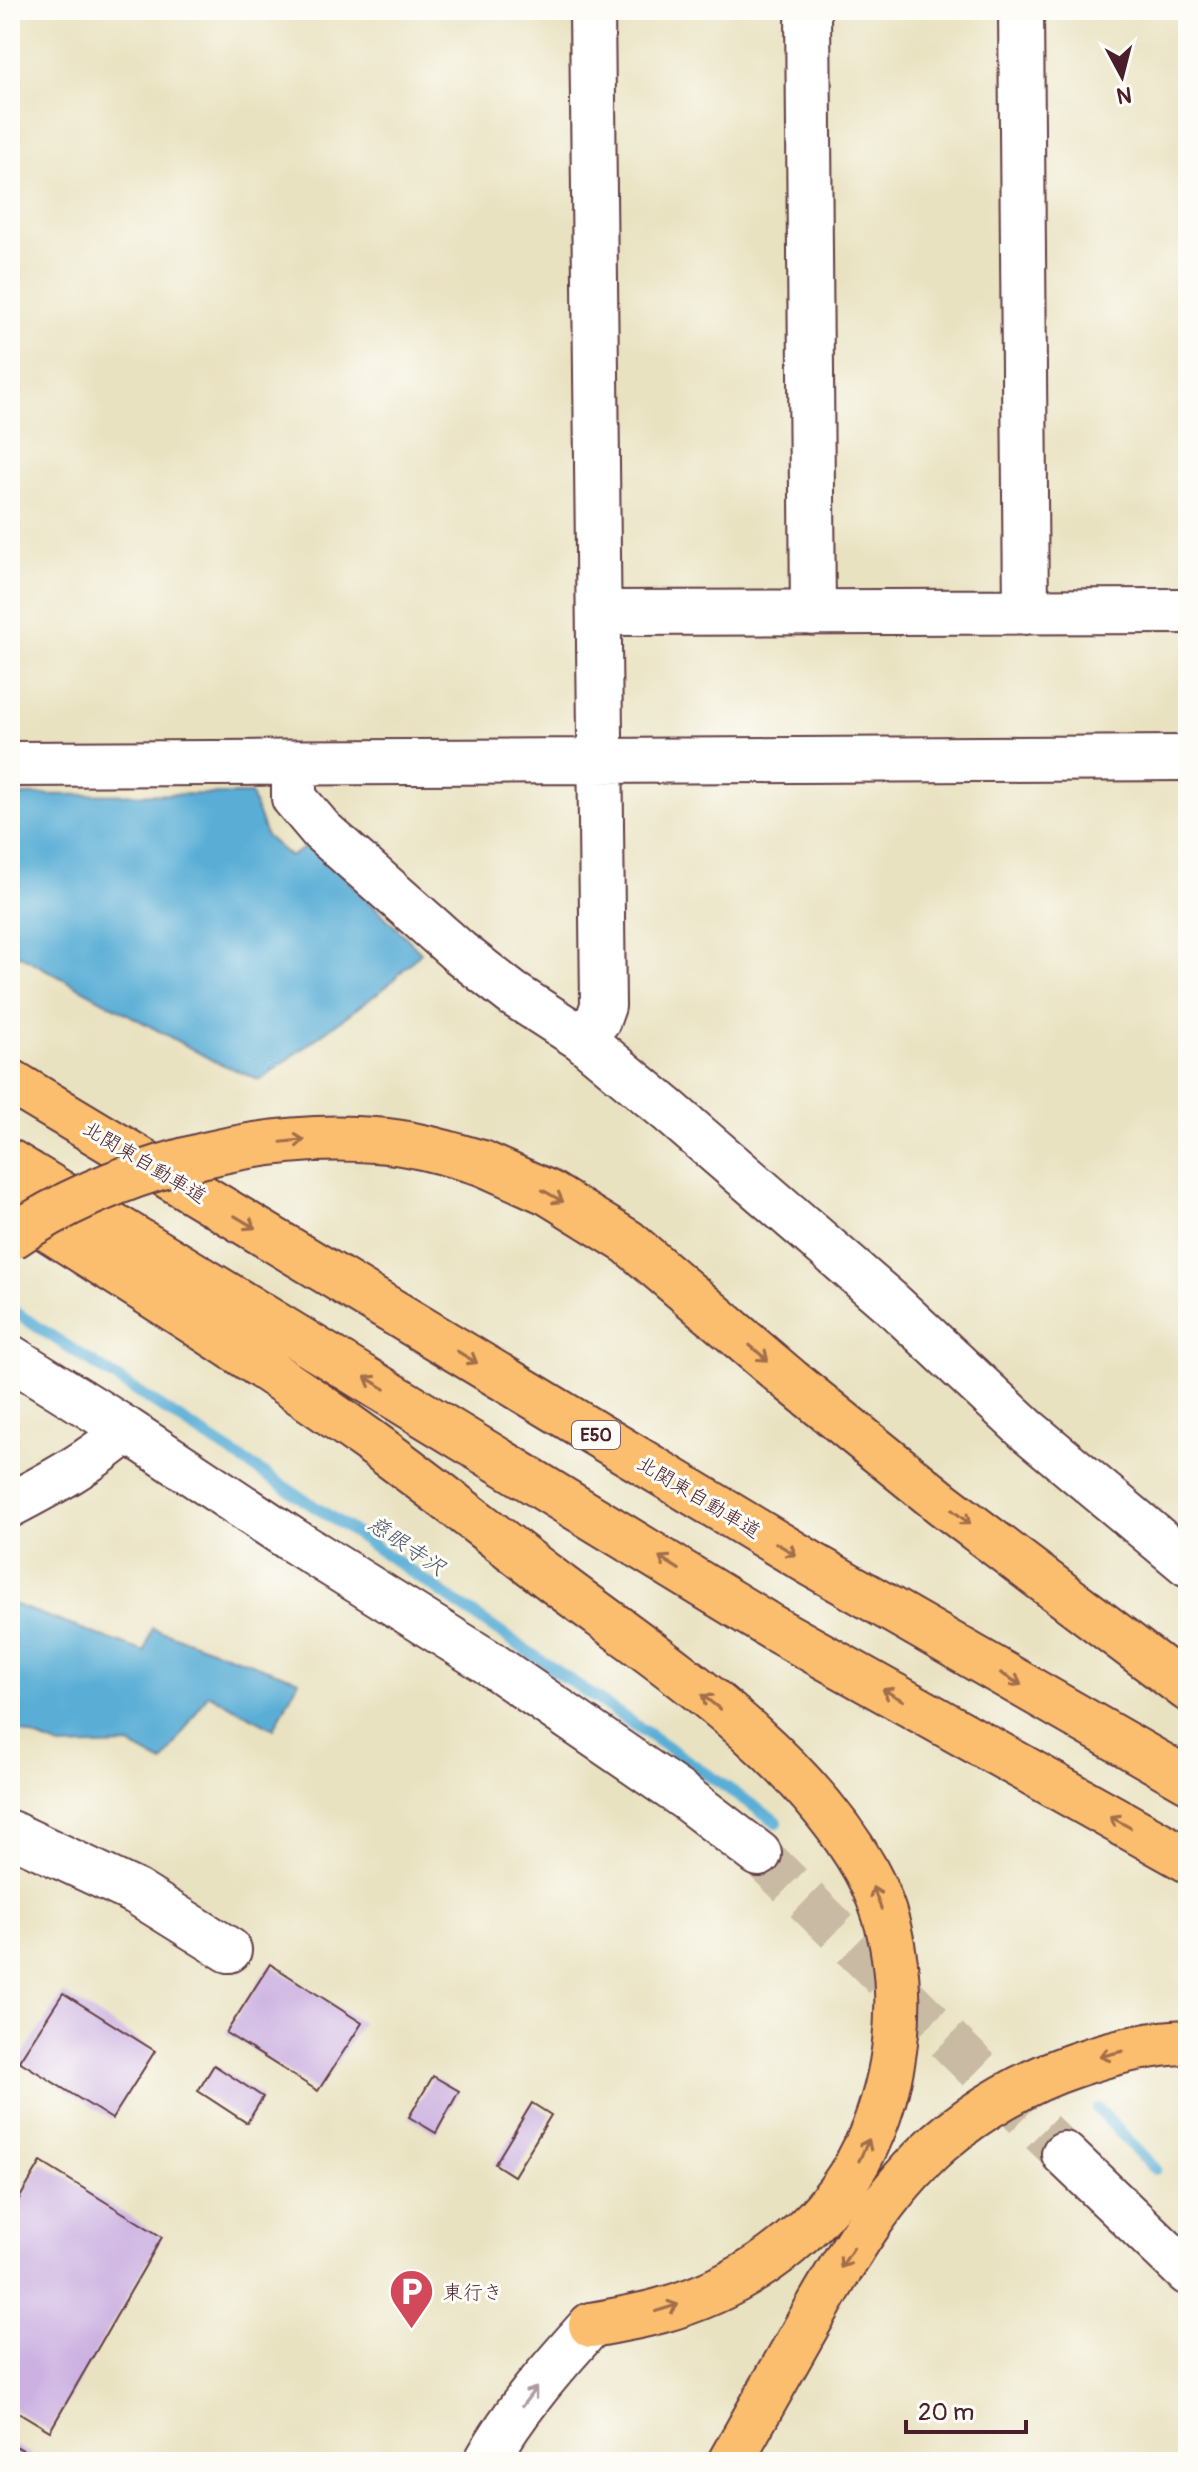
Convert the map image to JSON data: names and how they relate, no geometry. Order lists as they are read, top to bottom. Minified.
{"streets":{"highway":["北関東自動車道","E50"]},"water":["慈眼寺沢"],"places":{"parking":["東行き"]},"scale_bar":"20 m","north":"bottom"}
